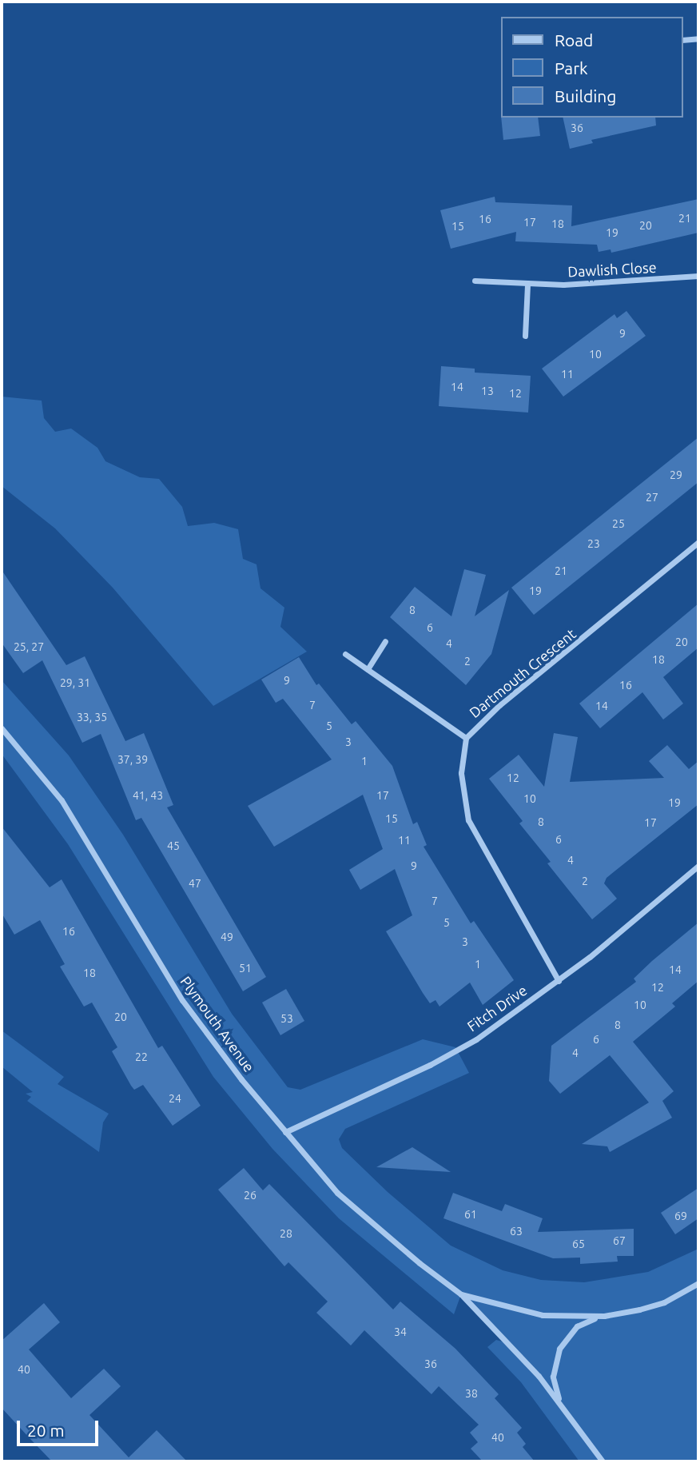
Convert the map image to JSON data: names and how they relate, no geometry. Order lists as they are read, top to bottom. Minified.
{"streets":{"street":["Dawlish Close","Dartmouth Crescent","Fitch Drive","Plymouth Avenue"]},"crossings":[["Dartmouth Crescent","Fitch Drive"],["Fitch Drive","Plymouth Avenue"]],"house_numbers":["36","21","16","17","18","20","15","19","9","10","11","14","13","12","29","27","25","23","21","19","8","6","20","4","25, 27","18","2","9","29, 31","16","7","14","33, 35","5","3","37, 39","1","12","41, 43","17","10","19","15","8","17","6","11","45","4","9","2","47","7","5","16","49","3","1","51","14","18","12","10","20","53","8","6","4","22","24","26","61","69","63","28","67","65","34","36","40","38","40"],"legend":["Road","Park","Building"],"scale_bar":"20 m"}
